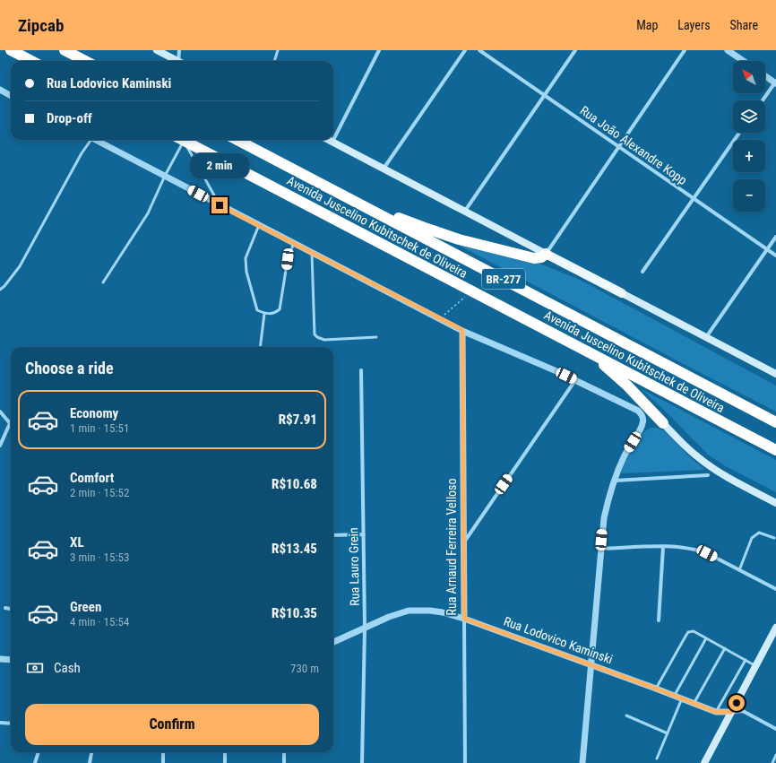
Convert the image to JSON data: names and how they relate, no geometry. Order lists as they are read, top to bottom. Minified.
{"streets":{"highway":["Avenida Juscelino Kubitschek de Oliveira","BR-277"],"street":["Rua João Alexandre Kopp","Rua Arnaud Ferreira Velloso","Rua Lauro Grein","Rua Lodovico Kaminski"]},"crossings":[["Rua Arnaud Ferreira Velloso","Rua Lodovico Kaminski"],["Rua Lauro Grein","Rua Lodovico Kaminski"]],"north":"top left","page":{"header":"Zipcab","nav":["Map","Layers","Share"],"map_buttons":["+","−"],"banner":["Rua Lodovico Kaminski","Drop-off"],"bubble":"2 min","heading":"Choose a ride","list":[{"name":"Economy","note":"1 min · 15:51","value":"R$7.91"},{"name":"Comfort","note":"2 min · 15:52","value":"R$10.68"},{"name":"XL","note":"3 min · 15:53","value":"R$13.45"},{"name":"Green","note":"4 min · 15:54","value":"R$10.35"}],"pay":["Cash","730 m"],"buttons":"Confirm"}}
